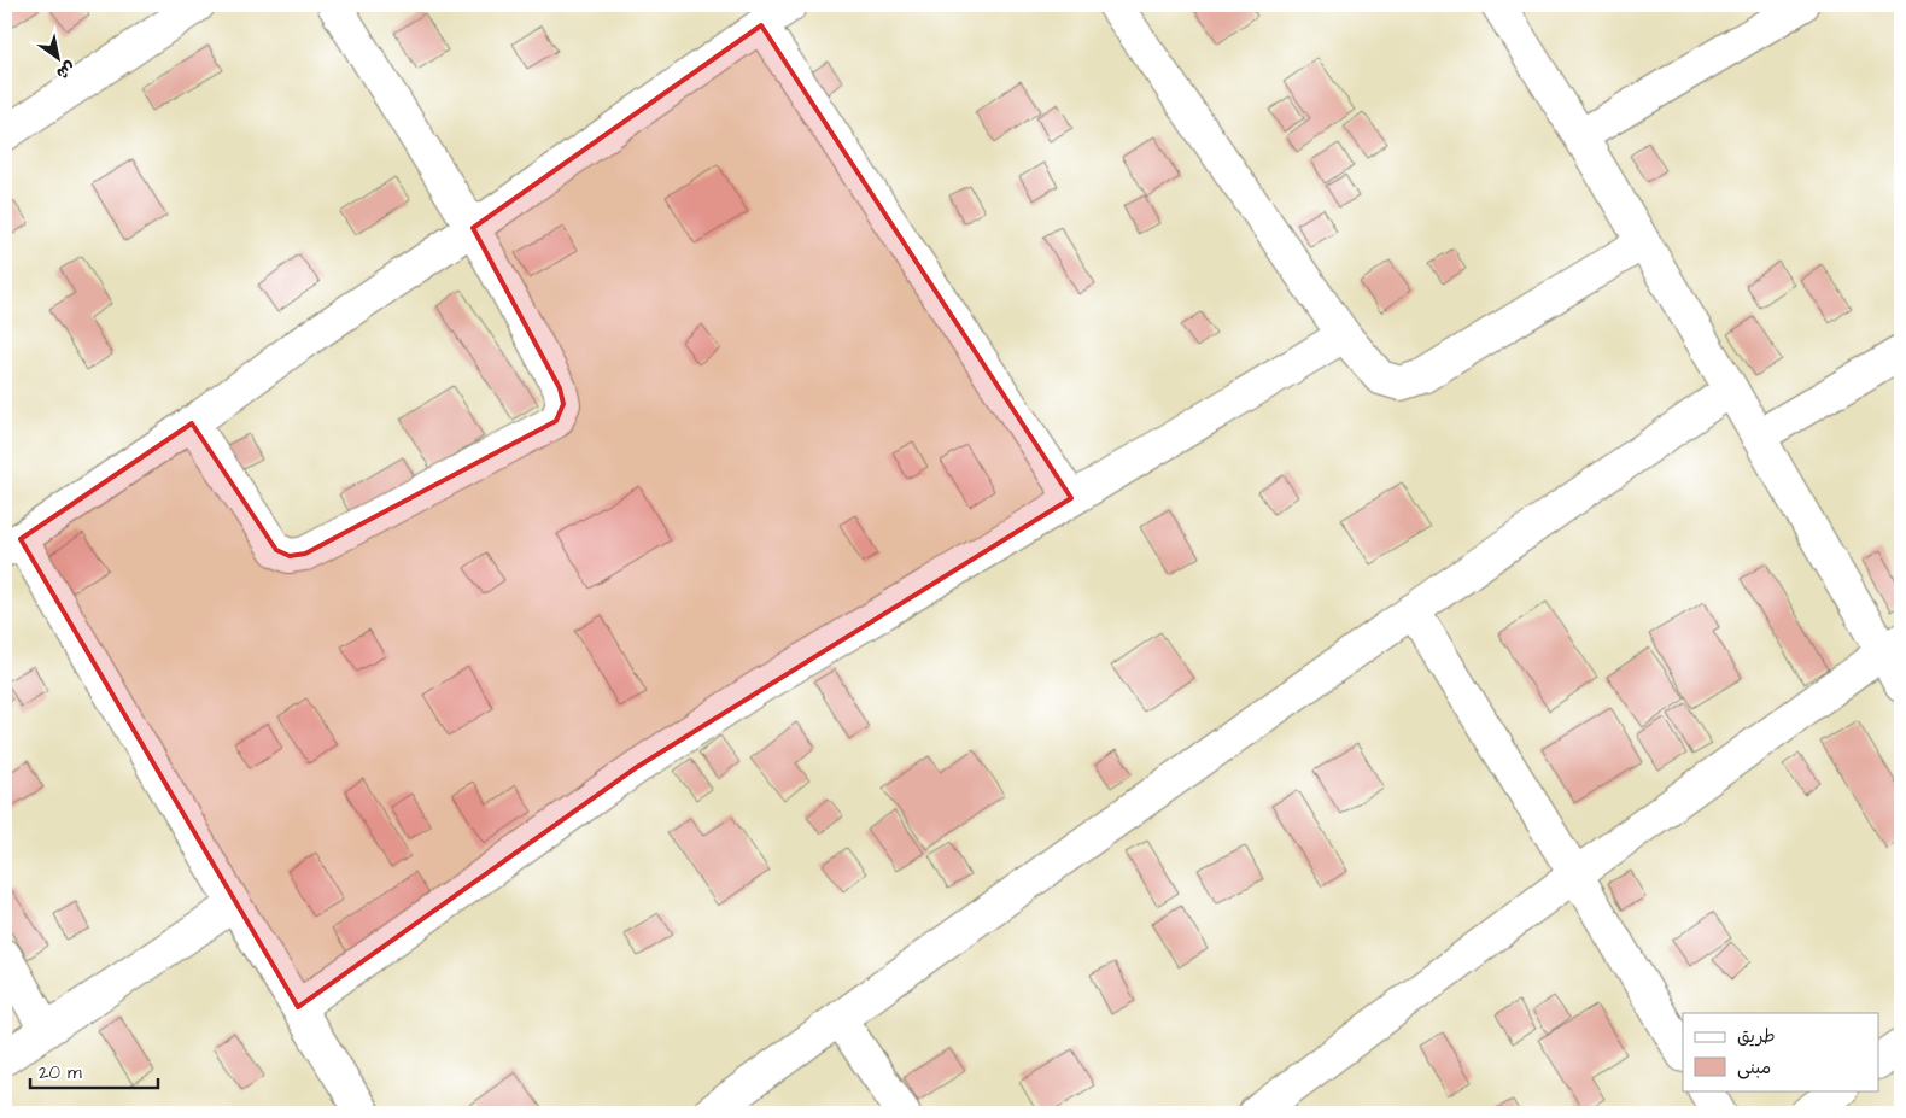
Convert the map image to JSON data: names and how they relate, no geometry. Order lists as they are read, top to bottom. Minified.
{"legend":["طريق","مبنى"],"scale_bar":"20 m","north":"bottom right"}
